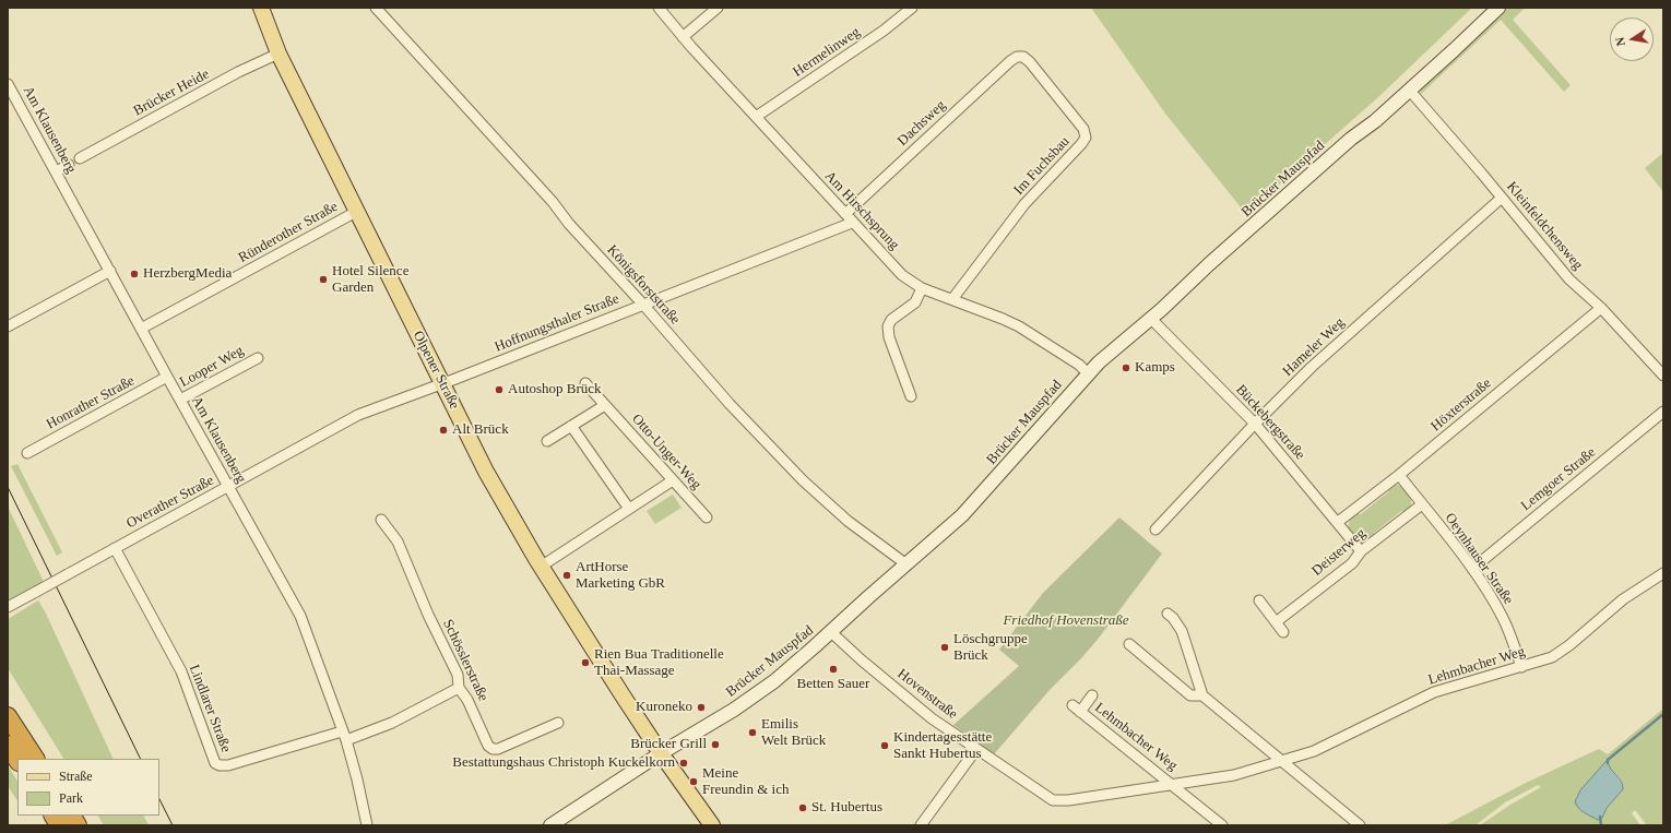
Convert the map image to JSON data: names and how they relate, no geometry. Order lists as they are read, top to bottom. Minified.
{"streets":{"main road":["Brücker Mauspfad","Olpener Straße"],"street":["Hermelinweg","Brücker Heide","Dachsweg","Am Klausenberg","Im Fuchsbau","Am Hirschsprung","Kleinfeldchensweg","Ründerother Straße","Königsforststraße","Hoffnungsthaler Straße","Hameler Weg","Looper Weg","Honrather Straße","Höxterstraße","Bückebergstraße","Otto-Unger-Weg","Lemgoer Straße","Overather Straße","Deisterweg","Oeynhauser Straße","Schösslerstraße","Lehmbacher Weg","Hovenstraße","Lindlarer Straße"]},"crossings":[["Hermelinweg","Am Hirschsprung"],["Brücker Heide","Olpener Straße"],["Dachsweg","Im Fuchsbau"],["Dachsweg","Am Hirschsprung"],["Am Klausenberg","Ründerother Straße"],["Am Klausenberg","Looper Weg"],["Am Klausenberg","Honrather Straße"],["Am Klausenberg","Overather Straße"],["Am Klausenberg","Lindlarer Straße"],["Im Fuchsbau","Am Hirschsprung"],["Brücker Mauspfad","Am Hirschsprung"],["Brücker Mauspfad","Kleinfeldchensweg"],["Brücker Mauspfad","Königsforststraße"],["Brücker Mauspfad","Olpener Straße"],["Brücker Mauspfad","Bückebergstraße"],["Brücker Mauspfad","Hovenstraße"],["Am Hirschsprung","Hoffnungsthaler Straße"],["Kleinfeldchensweg","Hameler Weg"],["Kleinfeldchensweg","Höxterstraße"],["Ründerother Straße","Olpener Straße"],["Königsforststraße","Hoffnungsthaler Straße"],["Hoffnungsthaler Straße","Olpener Straße"],["Hoffnungsthaler Straße","Overather Straße"],["Hameler Weg","Bückebergstraße"],["Olpener Straße","Overather Straße"],["Höxterstraße","Bückebergstraße"],["Höxterstraße","Oeynhauser Straße"],["Bückebergstraße","Deisterweg"],["Lemgoer Straße","Oeynhauser Straße"],["Overather Straße","Lindlarer Straße"],["Deisterweg","Oeynhauser Straße"],["Oeynhauser Straße","Lehmbacher Weg"],["Lehmbacher Weg","Hovenstraße"]],"parks":["Friedhof Hovenstraße"],"places":["HerzbergMedia","Hotel Silence Garden","Kamps","Autoshop Brück","Alt Brück","ArtHorse Marketing GbR","Löschgruppe Brück","Rien Bua Traditionelle Thai-Massage","Betten Sauer","Kuroneko","Emilis Welt Brück","Brücker Grill","Kindertagesstätte Sankt Hubertus","Bestattungshaus Christoph Kuckelkorn","Meine Freundin & ich","St. Hubertus"],"legend":["Straße","Park"],"north":"left"}
